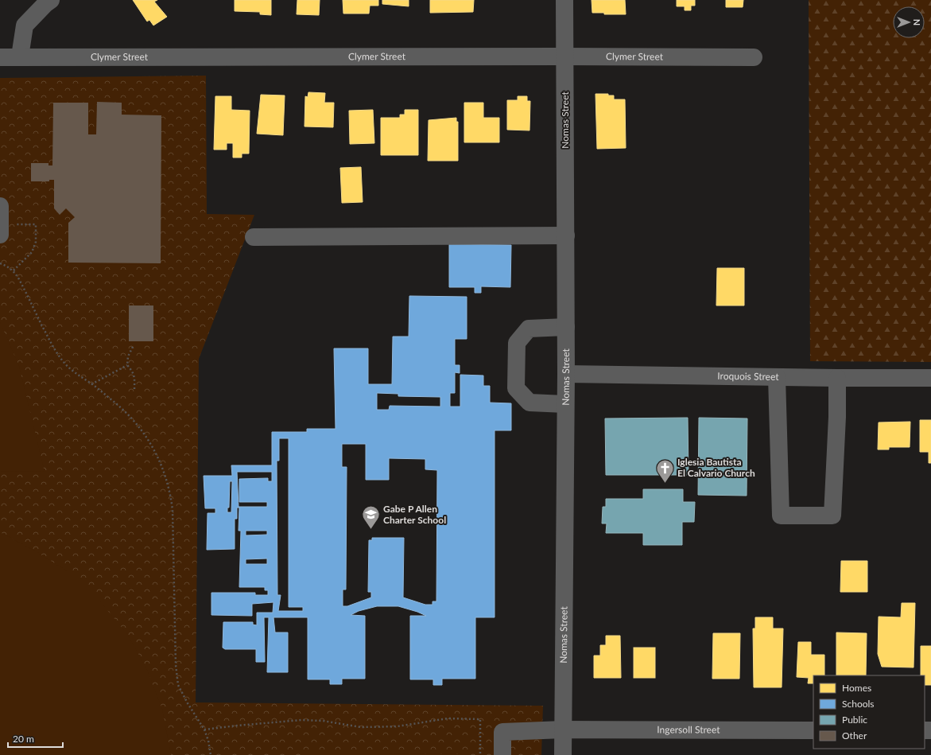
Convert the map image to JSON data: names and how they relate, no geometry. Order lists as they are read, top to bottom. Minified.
{"streets":{"street":["Clymer Street","Nomas Street","Iroquois Street","Ingersoll Street"]},"crossings":[["Clymer Street","Nomas Street"],["Nomas Street","Iroquois Street"],["Nomas Street","Ingersoll Street"]],"places":{"church":["Iglesia Bautista El Calvario Church"],"school or university":["Gabe P Allen Charter School"]},"legend":["Homes","Schools","Public","Other"],"scale_bar":"20 m","north":"right"}
